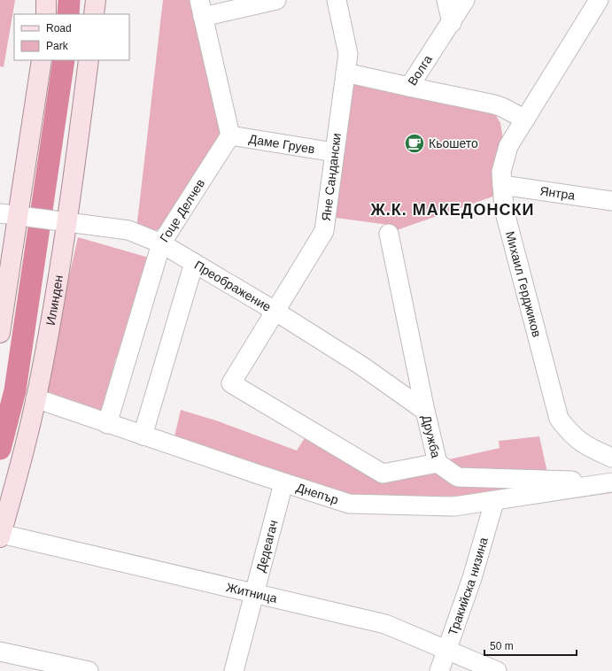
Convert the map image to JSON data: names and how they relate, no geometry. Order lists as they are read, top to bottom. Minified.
{"streets":{"main road":["Илинден"],"street":["Волга","Даме Груев","Яне Сандански","Янтра","Гоце Делчев","Михаил Герджиков","Преображение","Дружба","Днепър","Дедеагач","Тракийска низина","Житница"]},"crossings":[["Волга","Яне Сандански"],["Даме Груев","Яне Сандански"],["Даме Груев","Гоце Делчев"],["Яне Сандански","Преображение"],["Яне Сандански","Дружба"],["Янтра","Михаил Герджиков"],["Гоце Делчев","Преображение"],["Гоце Делчев","Днепър"],["Преображение","Илинден"],["Преображение","Дружба"],["Илинден","Днепър"],["Илинден","Житница"],["Дружба","Днепър"],["Днепър","Дедеагач"],["Днепър","Тракийска низина"],["Дедеагач","Житница"],["Тракийска низина","Житница"]],"districts":["Ж.К. МАКЕДОНСКИ"],"places":{"cafe":["Кьошето"]},"legend":["Road","Park"],"scale_bar":"50 m"}
